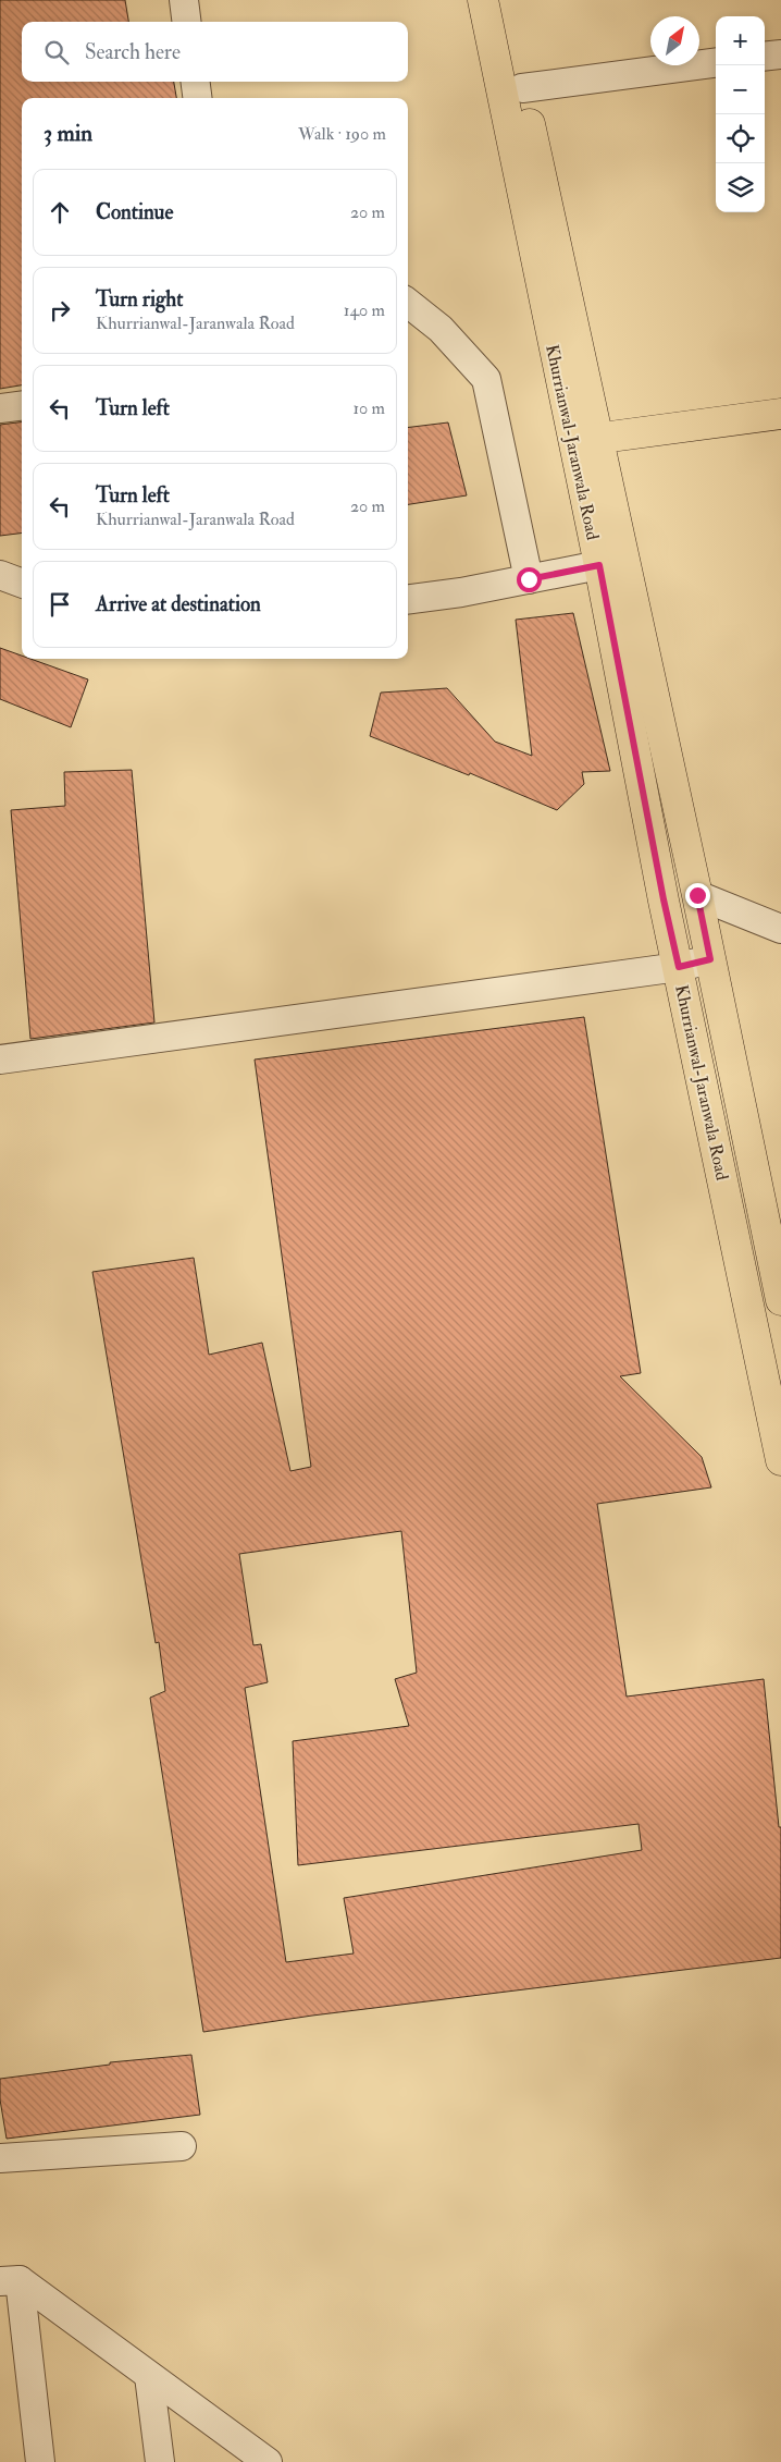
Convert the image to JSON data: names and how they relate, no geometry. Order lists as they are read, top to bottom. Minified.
{"streets":{"main road":["Khurrianwal-Jaranwala Road"]},"north":"top right","page":{"map_buttons":["+","−"],"search":"Search here","heading":["3 min","Walk · 190 m"],"list":[["Continue","20 m"],["Turn right","Khurrianwal-Jaranwala Road","140 m"],["Turn left","10 m"],["Turn left","Khurrianwal-Jaranwala Road","20 m"],"Arrive at destination"]}}
